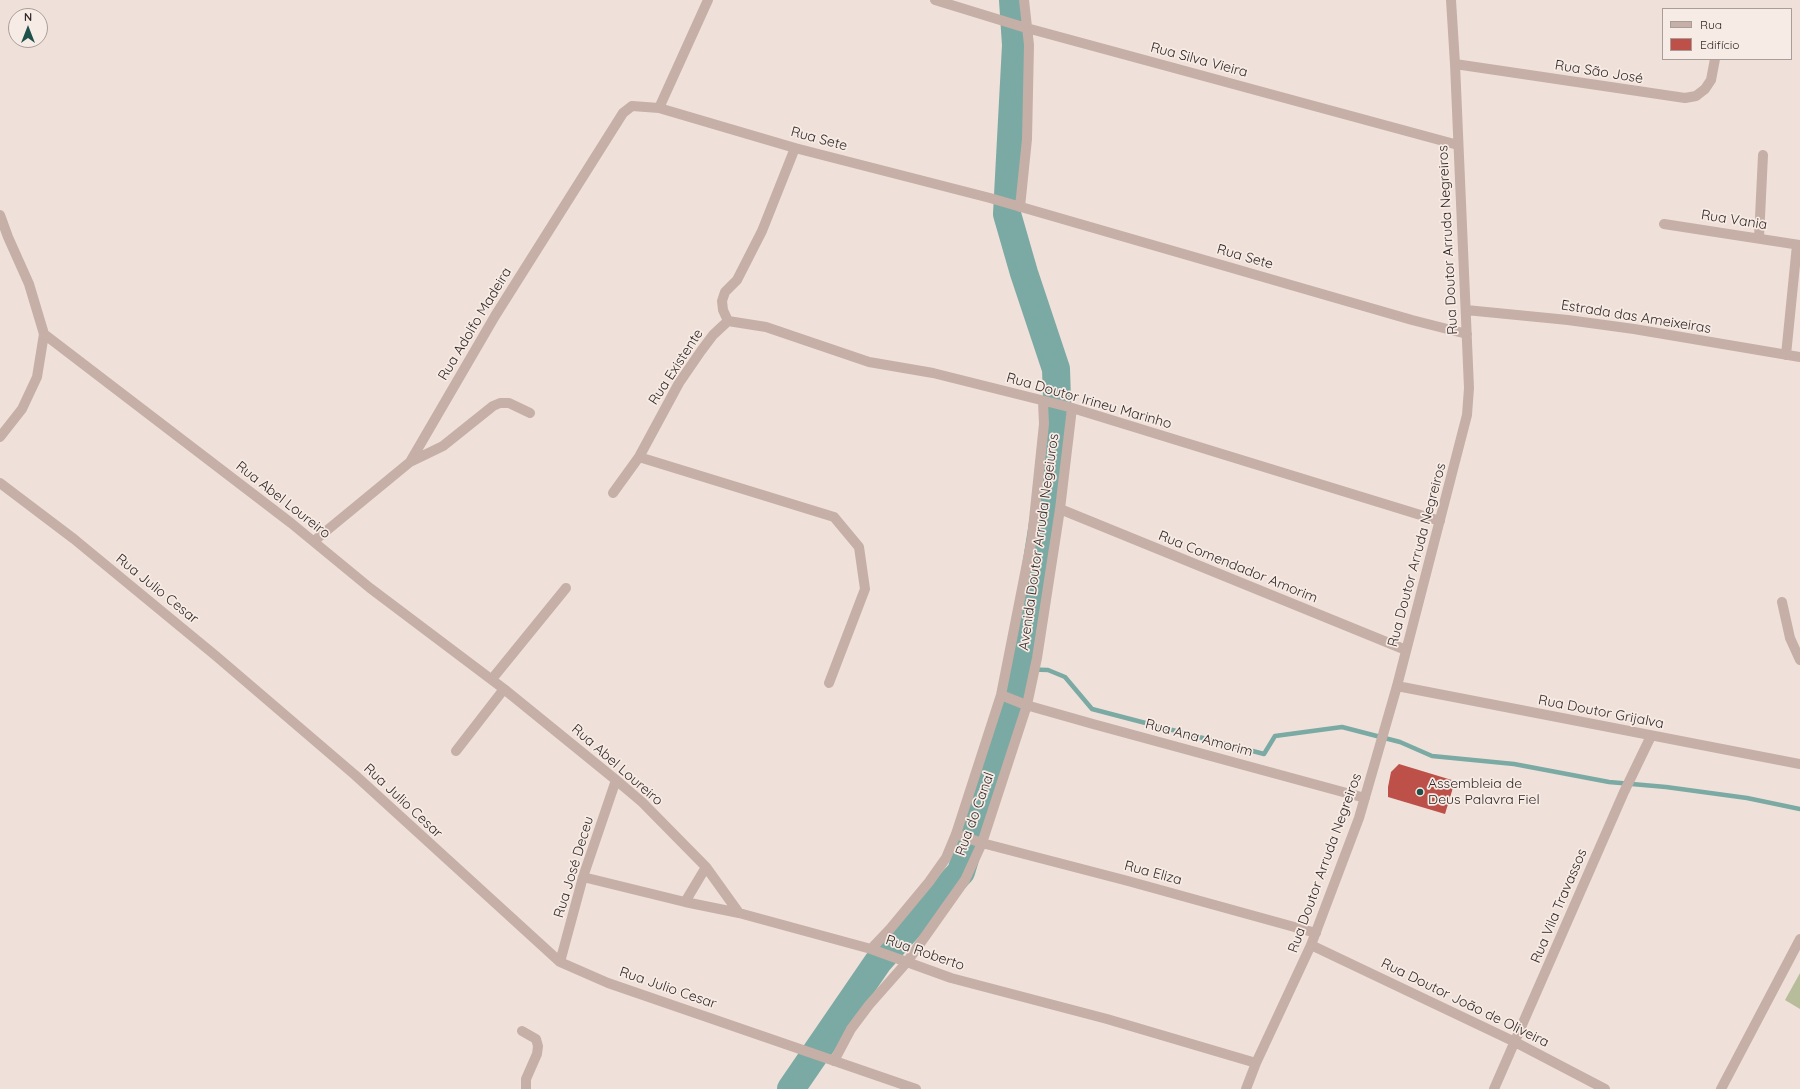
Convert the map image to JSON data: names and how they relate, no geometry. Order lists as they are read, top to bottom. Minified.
{"streets":{"street":["Rua Silva Vieira","Rua São José","Rua Sete","Rua Vania","Rua Doutor Arruda Negreiros","Estrada das Ameixeiras","Rua Adolfo Madeira","Rua Existente","Rua Doutor Irineu Marinho","Rua Abel Loureiro","Avenida Doutor Arruda Negeiuros","Rua Comendador Amorim","Rua Julio Cesar","Rua Doutor Grijalva","Rua Ana Amorim","Rua do Canal","Rua José Deceu","Rua Eliza","Rua Vila Travassos","Rua Roberto","Rua Doutor João de Oliveira"]},"crossings":[["Rua Silva Vieira","Rua Doutor Arruda Negreiros"],["Rua São José","Rua Doutor Arruda Negreiros"],["Rua Sete","Rua Doutor Arruda Negreiros"],["Rua Sete","Rua Adolfo Madeira"],["Rua Doutor Arruda Negreiros","Estrada das Ameixeiras"],["Rua Doutor Arruda Negreiros","Rua Doutor Irineu Marinho"],["Rua Doutor Arruda Negreiros","Rua Comendador Amorim"],["Rua Doutor Arruda Negreiros","Rua Doutor Grijalva"],["Rua Doutor Arruda Negreiros","Rua Ana Amorim"],["Rua Doutor Arruda Negreiros","Rua Eliza"],["Rua Doutor Arruda Negreiros","Rua Roberto"],["Rua Doutor Arruda Negreiros","Rua Doutor João de Oliveira"],["Rua Adolfo Madeira","Rua Abel Loureiro"],["Rua Existente","Rua Doutor Irineu Marinho"],["Rua Doutor Irineu Marinho","Avenida Doutor Arruda Negeiuros"],["Rua Abel Loureiro","Rua José Deceu"],["Rua Abel Loureiro","Rua Roberto"],["Avenida Doutor Arruda Negeiuros","Rua Comendador Amorim"],["Avenida Doutor Arruda Negeiuros","Rua Ana Amorim"],["Avenida Doutor Arruda Negeiuros","Rua do Canal"],["Avenida Doutor Arruda Negeiuros","Rua Eliza"],["Avenida Doutor Arruda Negeiuros","Rua Roberto"],["Rua Julio Cesar","Rua do Canal"],["Rua Julio Cesar","Rua José Deceu"],["Rua Doutor Grijalva","Rua Vila Travassos"],["Rua Ana Amorim","Rua do Canal"],["Rua do Canal","Rua Eliza"],["Rua do Canal","Rua Roberto"],["Rua José Deceu","Rua Roberto"],["Rua Vila Travassos","Rua Doutor João de Oliveira"]],"places":["Assembleia de Deus Palavra Fiel"],"legend":["Rua","Edifício"],"north":"top"}
